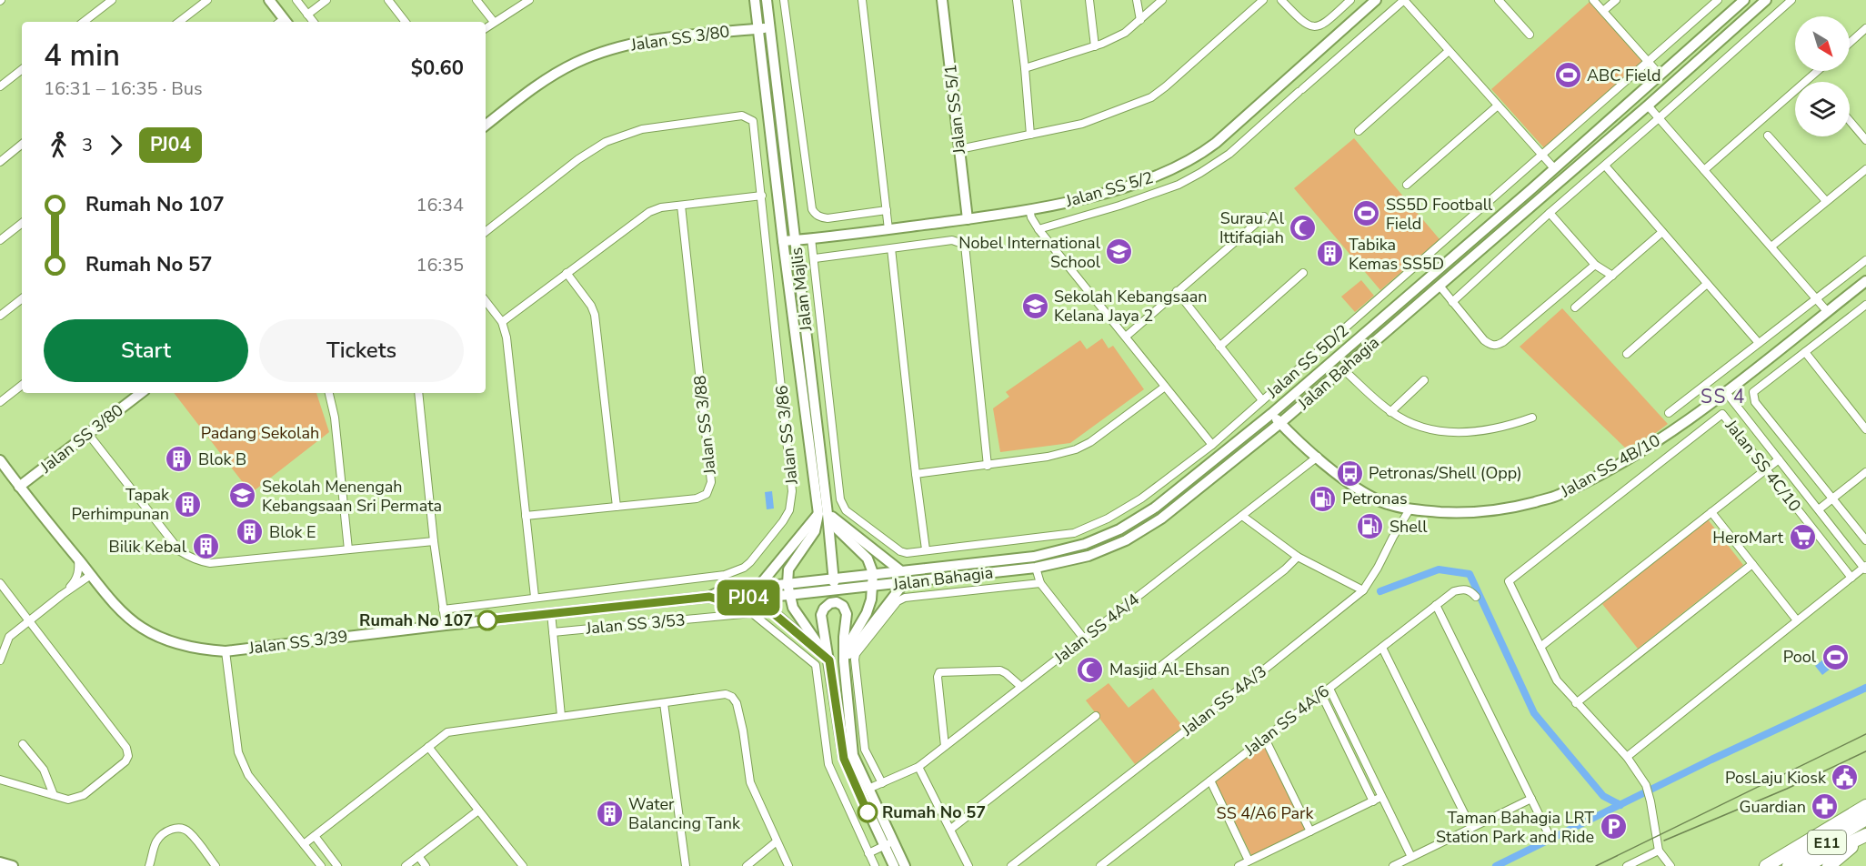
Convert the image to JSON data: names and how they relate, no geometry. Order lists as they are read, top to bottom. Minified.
{"streets":{"highway":["E11"],"main road":["Jalan SS 3/80","Jalan SS 5/1","Jalan SS 5/2","Jalan Majlis","Jalan Bahagia","Jalan SS 4B/10","Jalan SS 3/39"],"street":["Jalan SS 5D/2","Jalan SS 3/88","Jalan SS 3/86","Jalan SS 4C/10","Jalan SS 3/53","Jalan SS 4A/4","Jalan SS 4A/3","Jalan SS 4A/6"]},"crossings":[["Jalan SS 3/80","Jalan Majlis"],["Jalan SS 3/80","Jalan SS 3/39"],["Jalan SS 5/1","Jalan SS 5/2"],["Jalan SS 5/2","Jalan Majlis"],["Jalan Majlis","Jalan Bahagia"],["Jalan Majlis","Jalan SS 3/39"],["Jalan Bahagia","Jalan SS 4B/10"],["Jalan Bahagia","Jalan SS 3/39"],["Jalan SS 4B/10","Jalan SS 4A/4"],["Jalan SS 4B/10","Jalan SS 4A/3"]],"districts":["SS 4"],"parks":["Padang Sekolah","SS 4/A6 Park"],"places":{"sports":["ABC Field","SS5D Football Field","Pool"],"mosque":["Surau Al Ittifaqiah","Masjid Al-Ehsan"],"school or university":["Nobel International School","Sekolah Kebangsaan Kelana Jaya 2","Sekolah Menengah Kebangsaan Sri Permata"],"building":["Tabika Kemas SS5D","Blok B","Tapak Perhimpunan","Blok E","Bilik Kebal","Water Balancing Tank"],"bus stop":["Petronas/Shell (Opp)"],"fuel station":["Petronas","Shell"],"supermarket":["HeroMart"],"other":["Rumah No 107","Rumah No 57"],"public building":["PosLaju Kiosk"],"pharmacy":["Guardian"],"parking":["Taman Bahagia LRT Station Park and Ride"]},"lines":["bus line PJ04"],"north":"bottom right","page":{"on_map":"PJ04","heading":["4 min","16:31 – 16:35 · Bus","$0.60"],"legs":["3","PJ04"],"list":[{"name":"Rumah No 107","value":"16:34"},{"name":"Rumah No 57","value":"16:35"}],"buttons":["Start","Tickets"]}}
